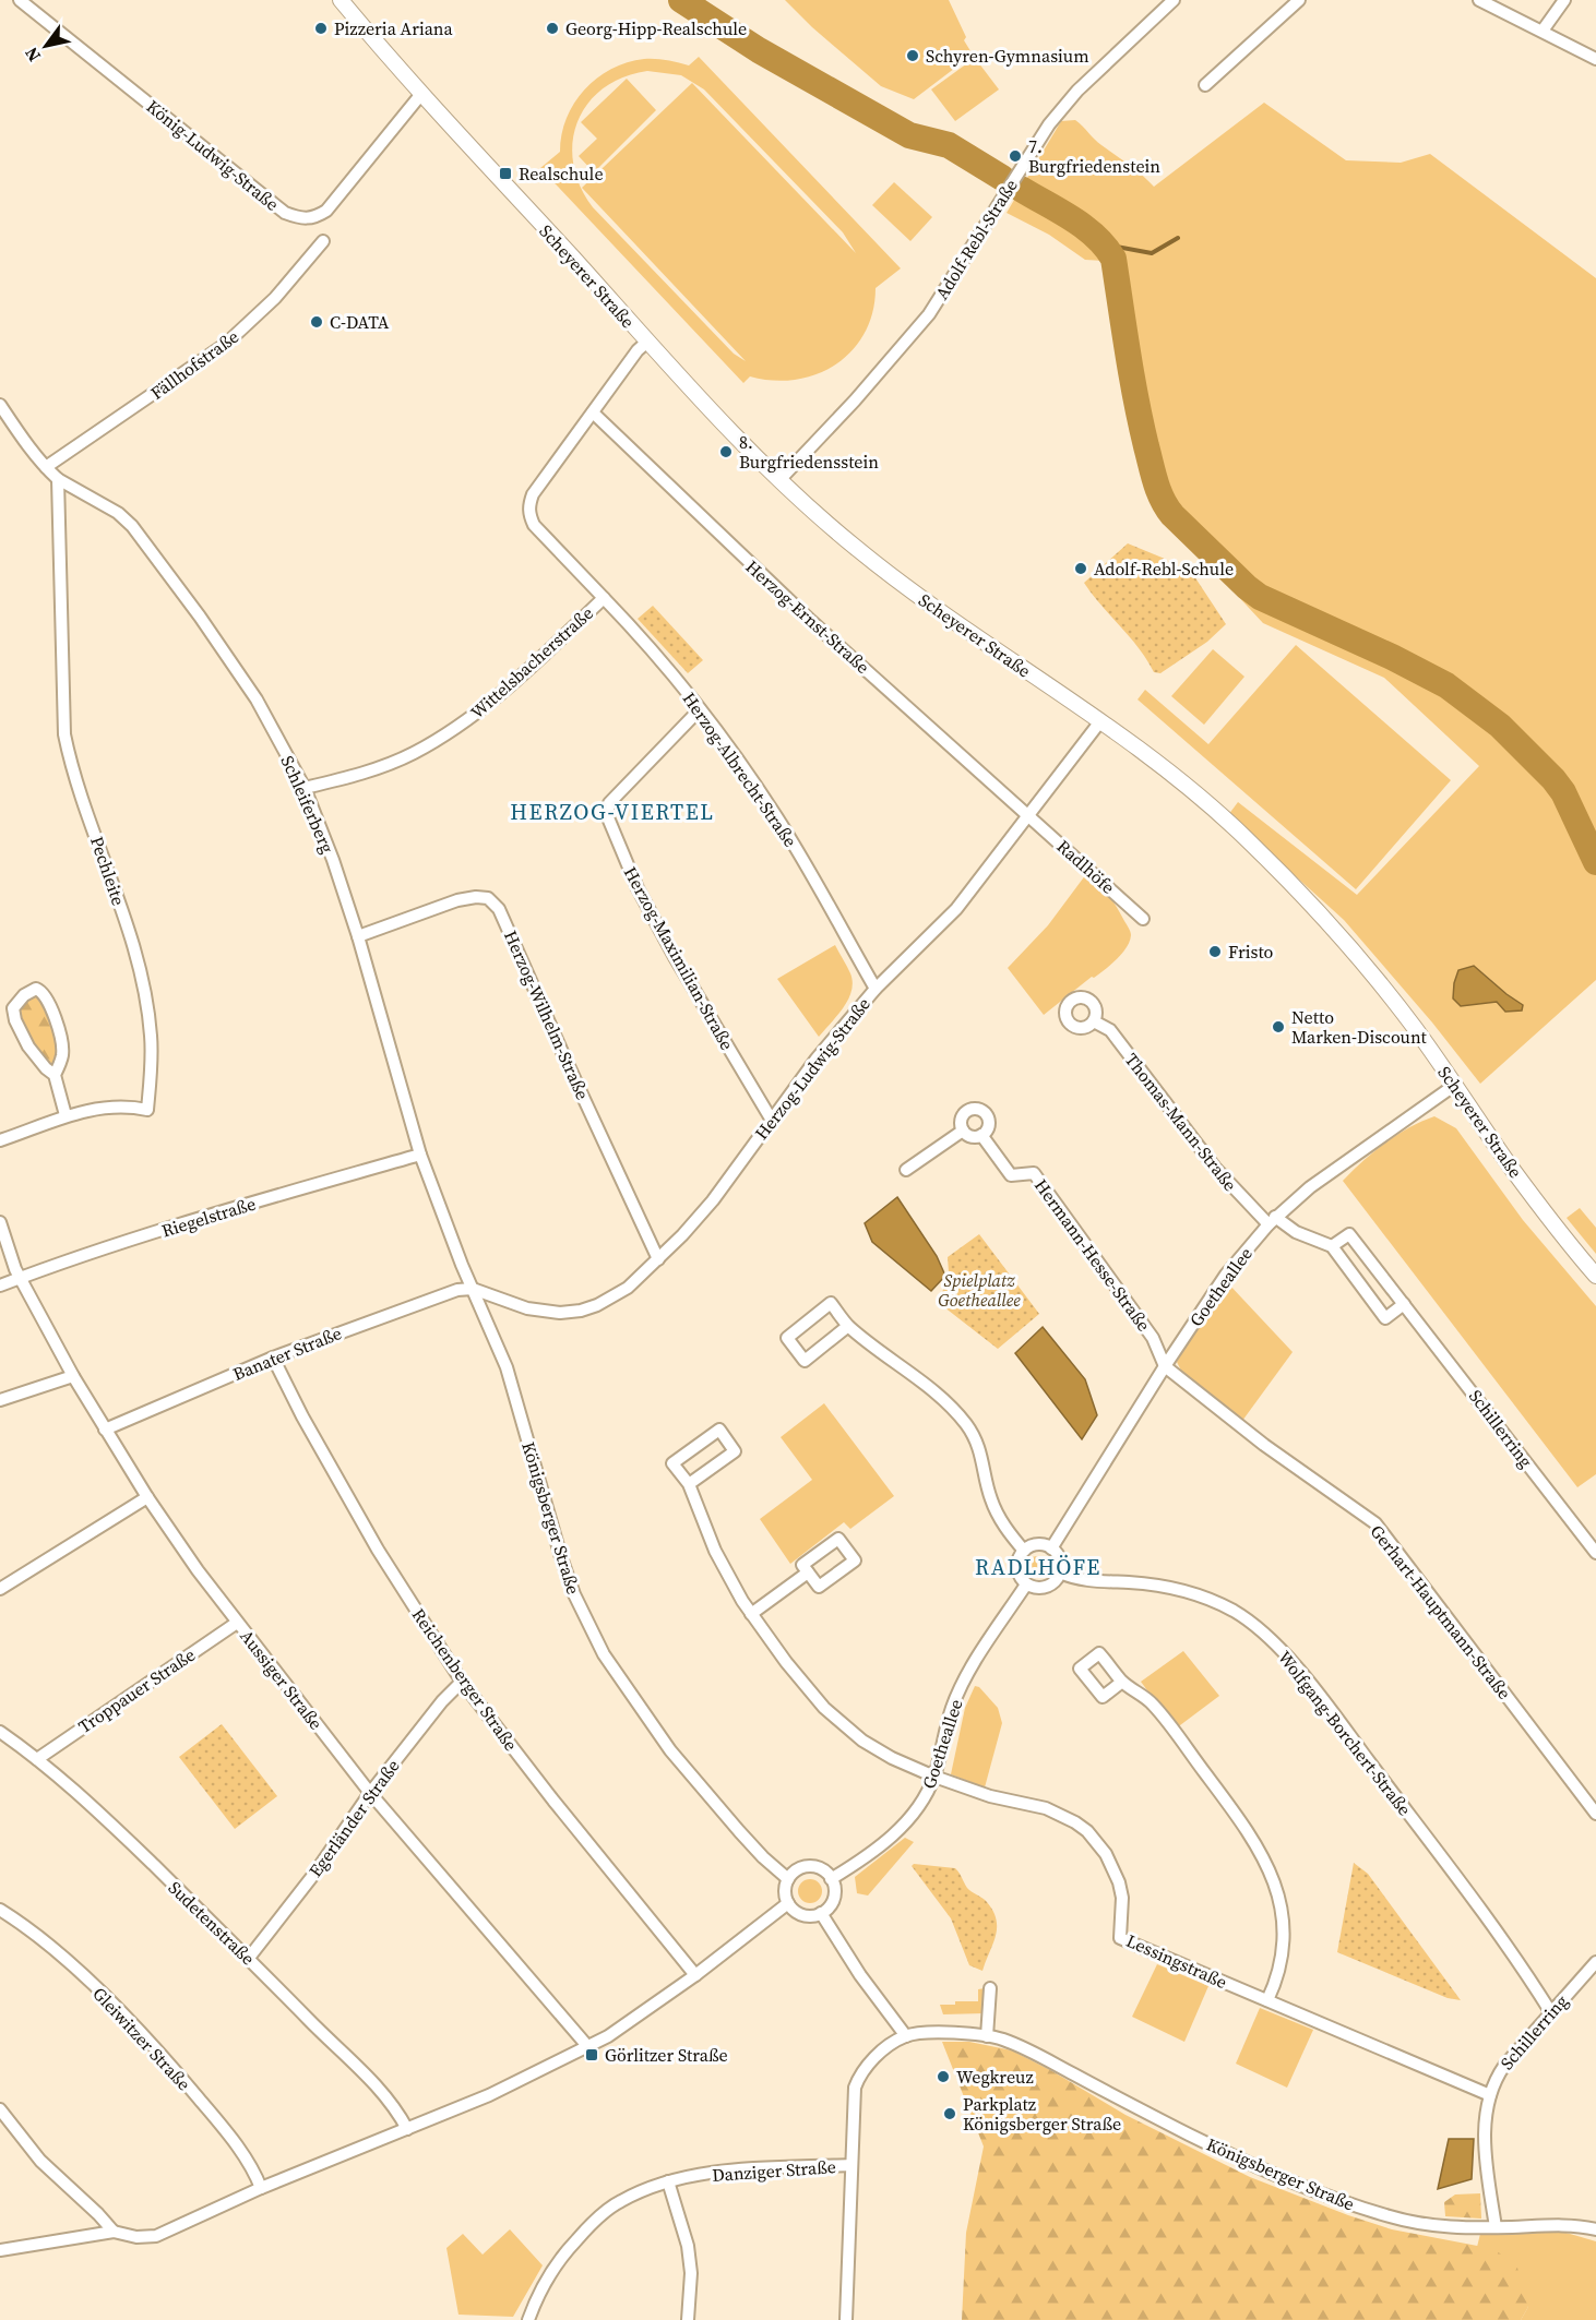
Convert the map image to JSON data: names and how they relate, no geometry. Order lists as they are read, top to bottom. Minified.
{"streets":{"street":["König-Ludwig-Straße","Adolf-Rebl-Straße","Scheyerer Straße","Fällhofstraße","Herzog-Ernst-Straße","Wittelsbacherstraße","Herzog-Albrecht-Straße","Schleiferberg","Radlhöfe","Pechleite","Herzog-Maximilian-Straße","Herzog-Wilhelm-Straße","Herzog-Ludwig-Straße","Thomas-Mann-Straße","Riegelstraße","Hermann-Hesse-Straße","Goetheallee","Banater Straße","Schillerring","Königsberger Straße","Gerhart-Hauptmann-Straße","Aussiger Straße","Reichenberger Straße","Troppauer Straße","Wolfgang-Borchert-Straße","Egerländer Straße","Sudetenstraße","Lessingstraße","Gleiwitzer Straße","Danziger Straße"]},"crossings":[["König-Ludwig-Straße","Scheyerer Straße"],["Adolf-Rebl-Straße","Scheyerer Straße"],["Scheyerer Straße","Wittelsbacherstraße"],["Scheyerer Straße","Herzog-Ludwig-Straße"],["Scheyerer Straße","Goetheallee"],["Fällhofstraße","Schleiferberg"],["Herzog-Ernst-Straße","Wittelsbacherstraße"],["Herzog-Ernst-Straße","Radlhöfe"],["Herzog-Ernst-Straße","Herzog-Ludwig-Straße"],["Wittelsbacherstraße","Herzog-Albrecht-Straße"],["Wittelsbacherstraße","Schleiferberg"],["Herzog-Albrecht-Straße","Herzog-Maximilian-Straße"],["Herzog-Albrecht-Straße","Herzog-Ludwig-Straße"],["Schleiferberg","Pechleite"],["Schleiferberg","Herzog-Wilhelm-Straße"],["Schleiferberg","Herzog-Ludwig-Straße"],["Schleiferberg","Riegelstraße"],["Schleiferberg","Banater Straße"],["Schleiferberg","Königsberger Straße"],["Radlhöfe","Herzog-Ludwig-Straße"],["Herzog-Maximilian-Straße","Herzog-Ludwig-Straße"],["Herzog-Wilhelm-Straße","Herzog-Ludwig-Straße"],["Herzog-Ludwig-Straße","Banater Straße"],["Herzog-Ludwig-Straße","Königsberger Straße"],["Thomas-Mann-Straße","Goetheallee"],["Thomas-Mann-Straße","Schillerring"],["Riegelstraße","Aussiger Straße"],["Hermann-Hesse-Straße","Goetheallee"],["Hermann-Hesse-Straße","Gerhart-Hauptmann-Straße"],["Goetheallee","Schillerring"],["Goetheallee","Königsberger Straße"],["Goetheallee","Gerhart-Hauptmann-Straße"],["Goetheallee","Wolfgang-Borchert-Straße"],["Goetheallee","Lessingstraße"],["Banater Straße","Königsberger Straße"],["Banater Straße","Aussiger Straße"],["Banater Straße","Reichenberger Straße"],["Schillerring","Königsberger Straße"],["Schillerring","Wolfgang-Borchert-Straße"],["Schillerring","Lessingstraße"],["Aussiger Straße","Troppauer Straße"],["Aussiger Straße","Egerländer Straße"],["Reichenberger Straße","Egerländer Straße"],["Troppauer Straße","Sudetenstraße"],["Egerländer Straße","Sudetenstraße"]],"districts":["HERZOG-VIERTEL","RADLHÖFE"],"parks":["Spielplatz Goetheallee"],"places":{"other":["Pizzeria Ariana","Georg-Hipp-Realschule","Schyren-Gymnasium","7. Burgfriedenstein","C-DATA","8. Burgfriedensstein","Adolf-Rebl-Schule","Fristo","Netto Marken-Discount","Wegkreuz","Parkplatz Königsberger Straße"],"transit":["Realschule","Görlitzer Straße"]},"north":"bottom left"}
